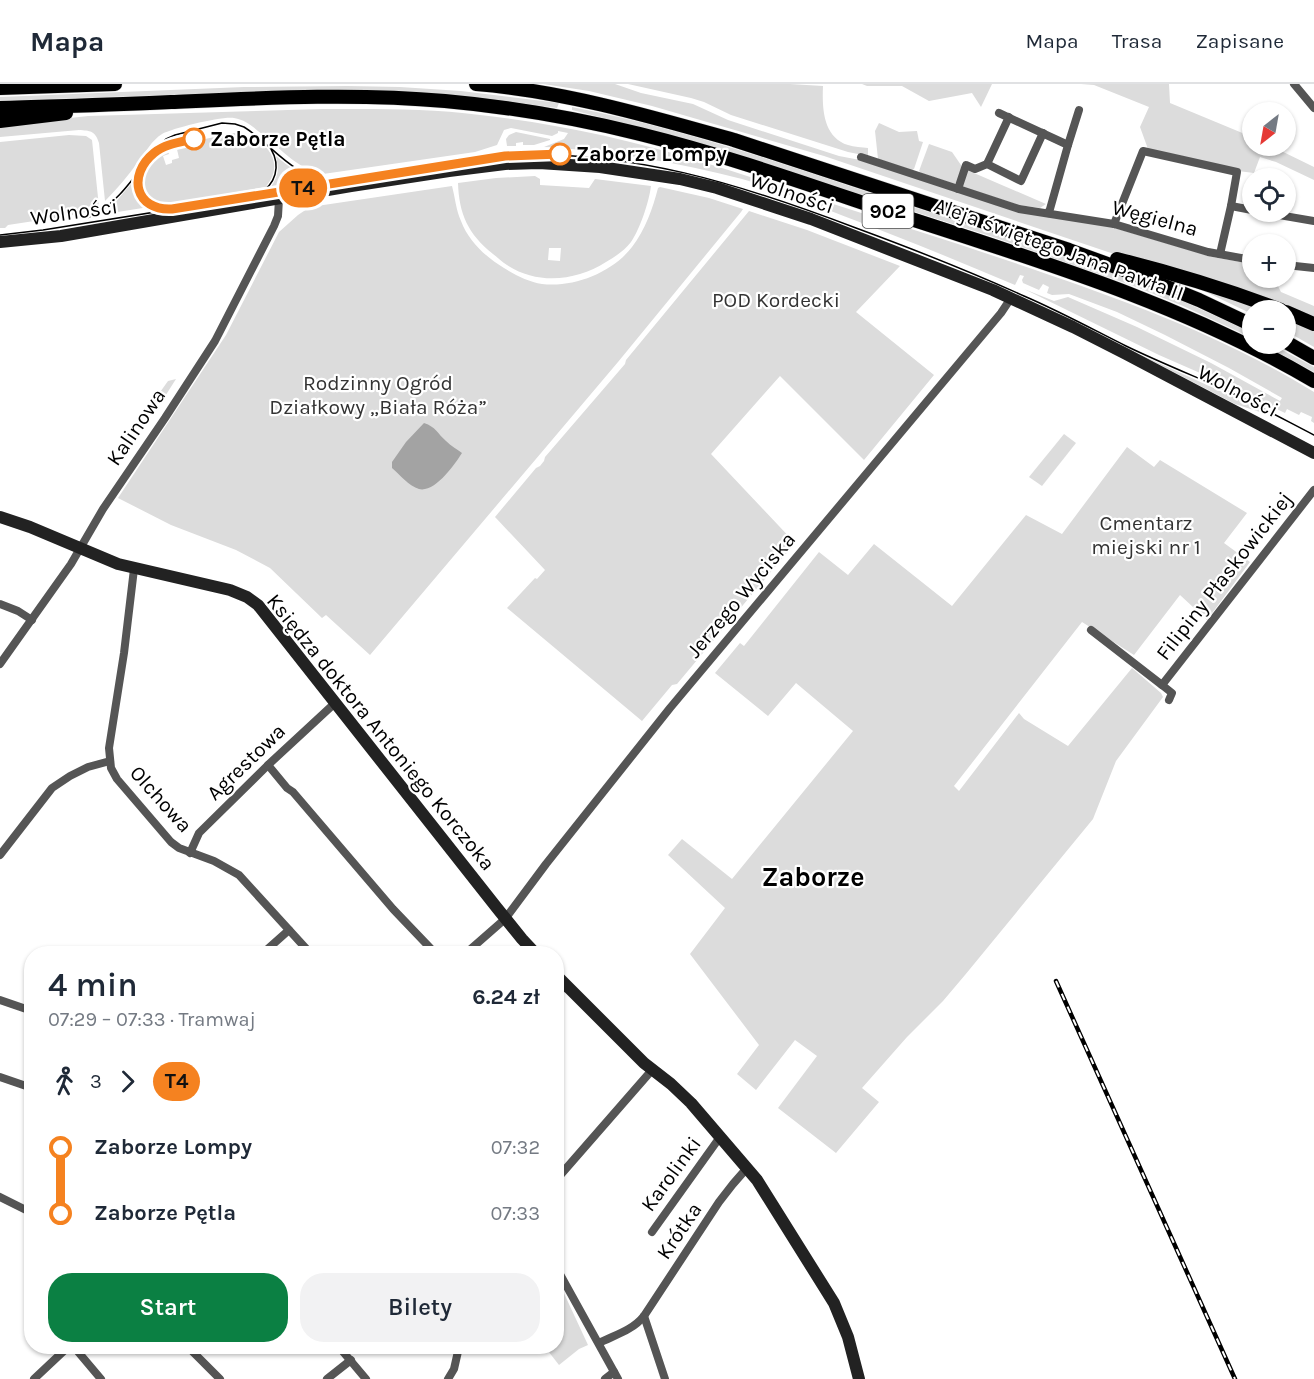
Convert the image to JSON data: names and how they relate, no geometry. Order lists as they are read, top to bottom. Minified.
{"streets":{"main road":["902","Aleja świętego Jana Pawła II"],"street":["Wolności","Węgielna","Kalinowa","Filipiny Płaskowickiej","Jerzego Wyciska","Księdza doktora Antoniego Korczoka","Agrestowa","Olchowa","Karolinki","Krótka"]},"crossings":[["Wolności","Kalinowa"],["Wolności","Jerzego Wyciska"],["Kalinowa","Księdza doktora Antoniego Korczoka"],["Jerzego Wyciska","Księdza doktora Antoniego Korczoka"],["Księdza doktora Antoniego Korczoka","Agrestowa"],["Księdza doktora Antoniego Korczoka","Olchowa"],["Agrestowa","Olchowa"]],"districts":["Zaborze"],"parks":["POD Kordecki","Rodzinny Ogród Działkowy „Biała Róża”","Cmentarz miejski nr 1"],"places":["Zaborze Pętla","Zaborze Lompy"],"lines":["tram line T4"],"north":"bottom left","page":{"header":"Mapa","nav":["Mapa","Trasa","Zapisane"],"on_map":"T4","map_buttons":["+","−"],"heading":["4 min","07:29 – 07:33 · Tramwaj","6.24 zł"],"legs":["3","T4"],"list":[{"name":"Zaborze Lompy","value":"07:32"},{"name":"Zaborze Pętla","value":"07:33"}],"buttons":["Start","Bilety"]}}
